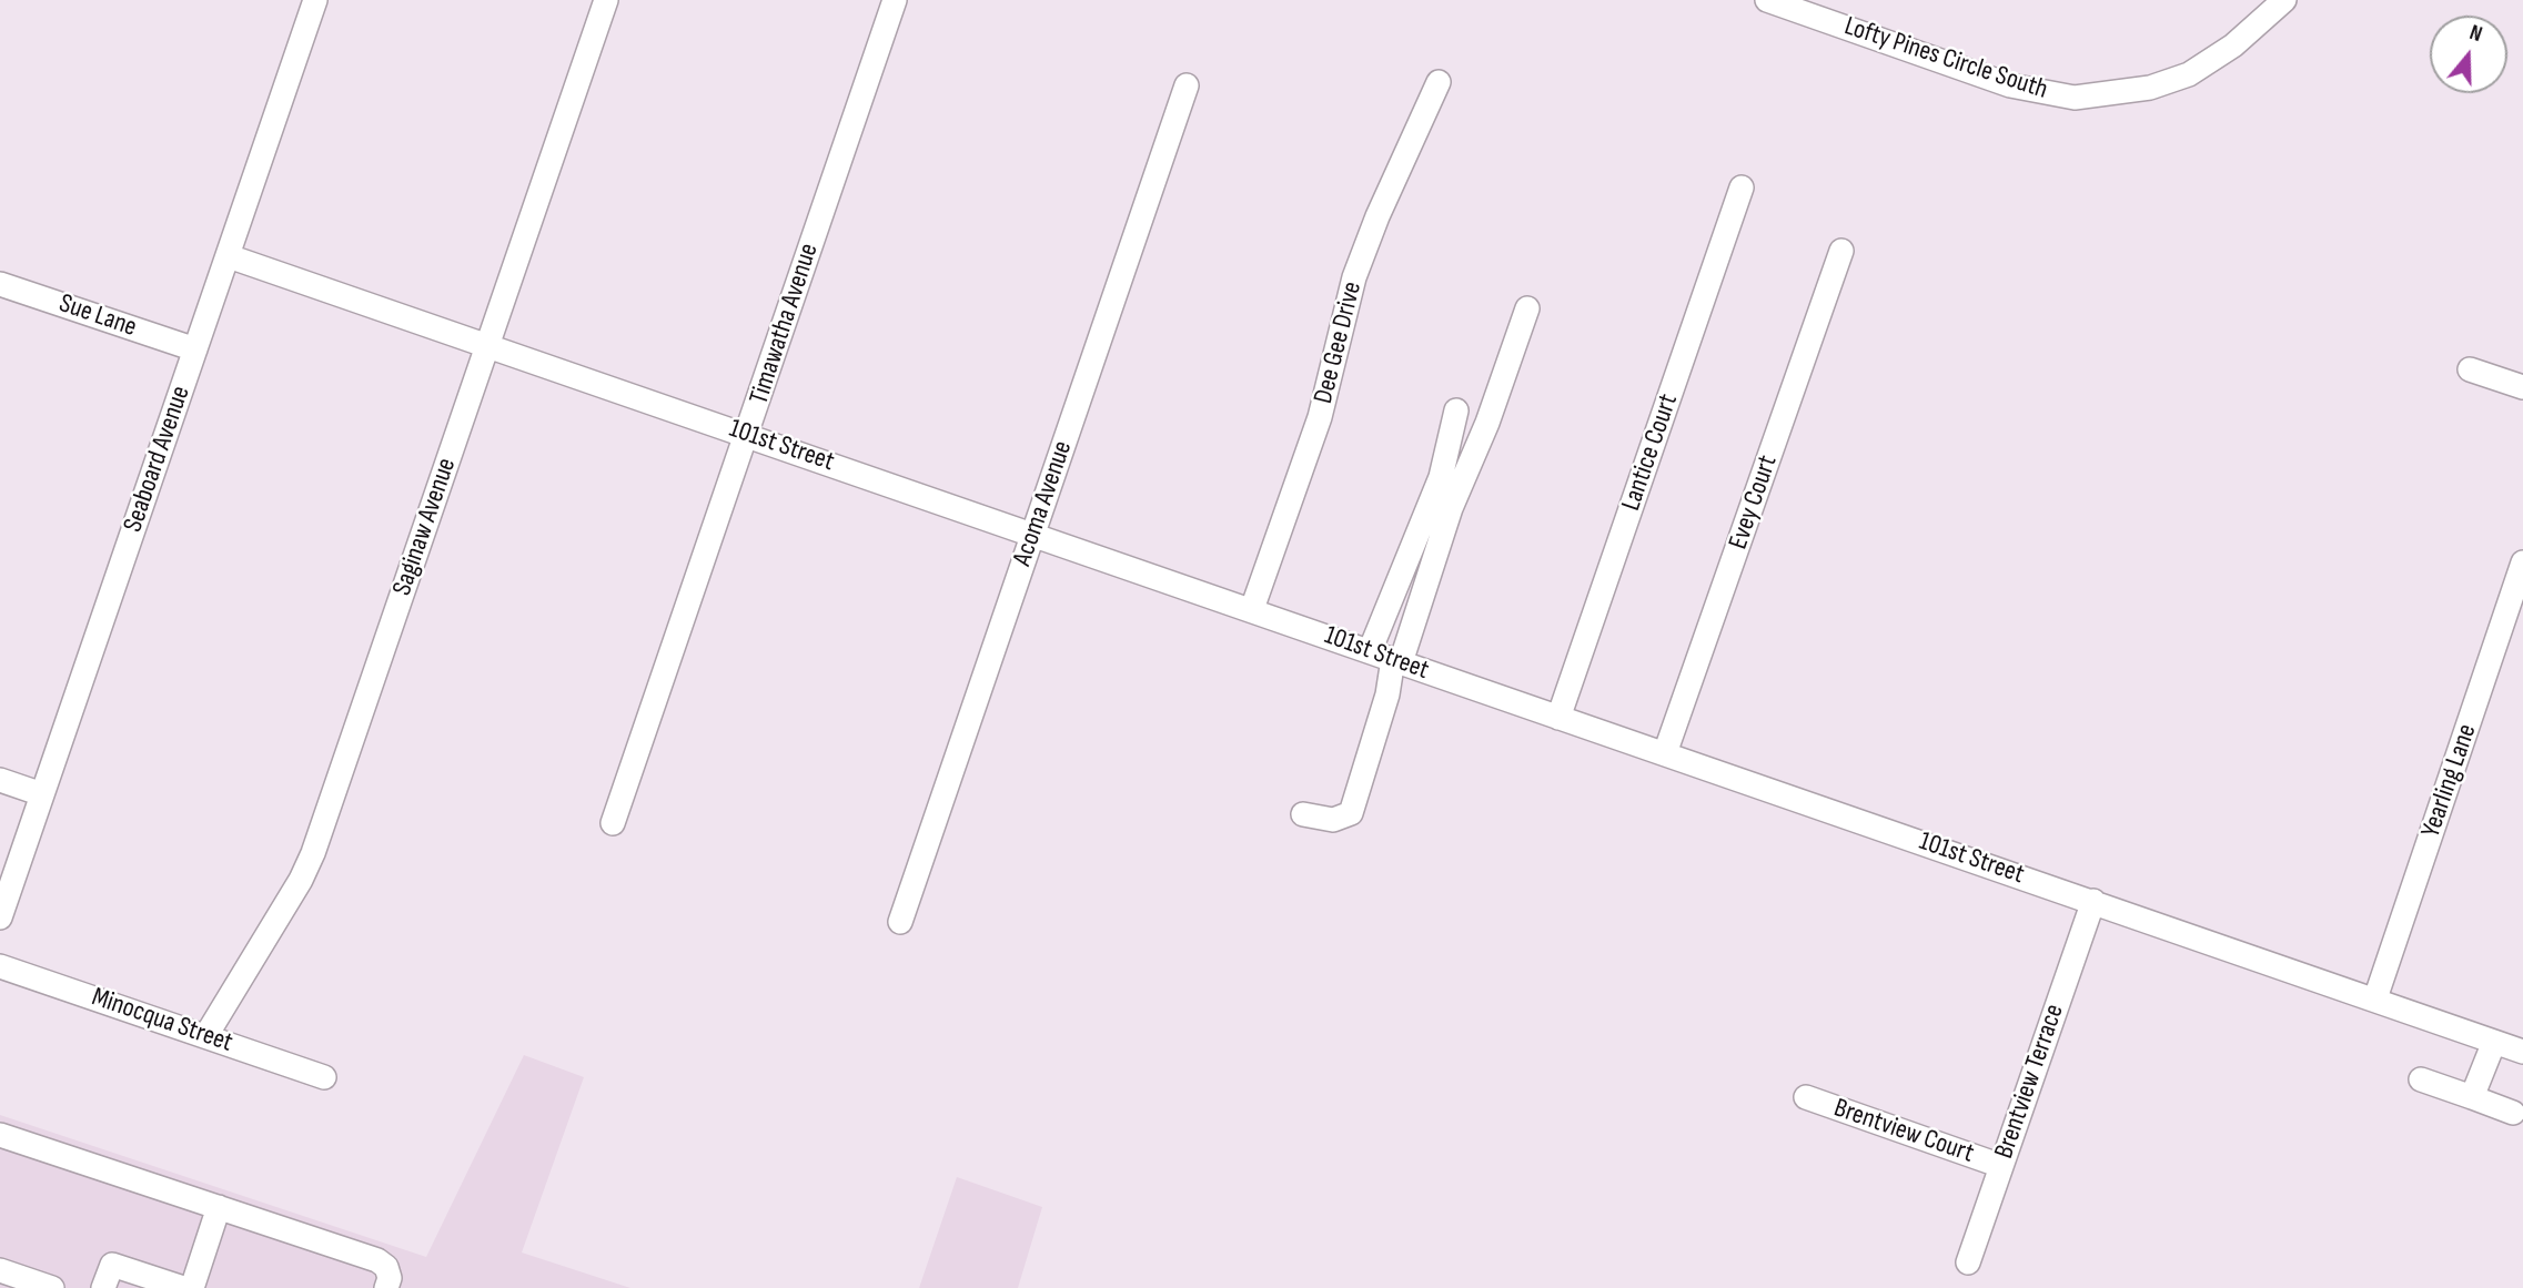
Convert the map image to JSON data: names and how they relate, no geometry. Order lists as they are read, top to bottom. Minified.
{"streets":{"street":["Lofty Pines Circle South","Sue Lane","Timawatha Avenue","Dee Gee Drive","101st Street","Lantice Court","Seaboard Avenue","Evey Court","Acoma Avenue","Saginaw Avenue","Yearling Lane","Minocqua Street","Brentview Terrace","Brentview Court"]},"crossings":[["Sue Lane","Seaboard Avenue"],["Timawatha Avenue","101st Street"],["Dee Gee Drive","101st Street"],["101st Street","Lantice Court"],["101st Street","Seaboard Avenue"],["101st Street","Evey Court"],["101st Street","Acoma Avenue"],["101st Street","Saginaw Avenue"],["101st Street","Yearling Lane"],["101st Street","Brentview Terrace"],["Saginaw Avenue","Minocqua Street"],["Brentview Terrace","Brentview Court"]],"north":"top"}
